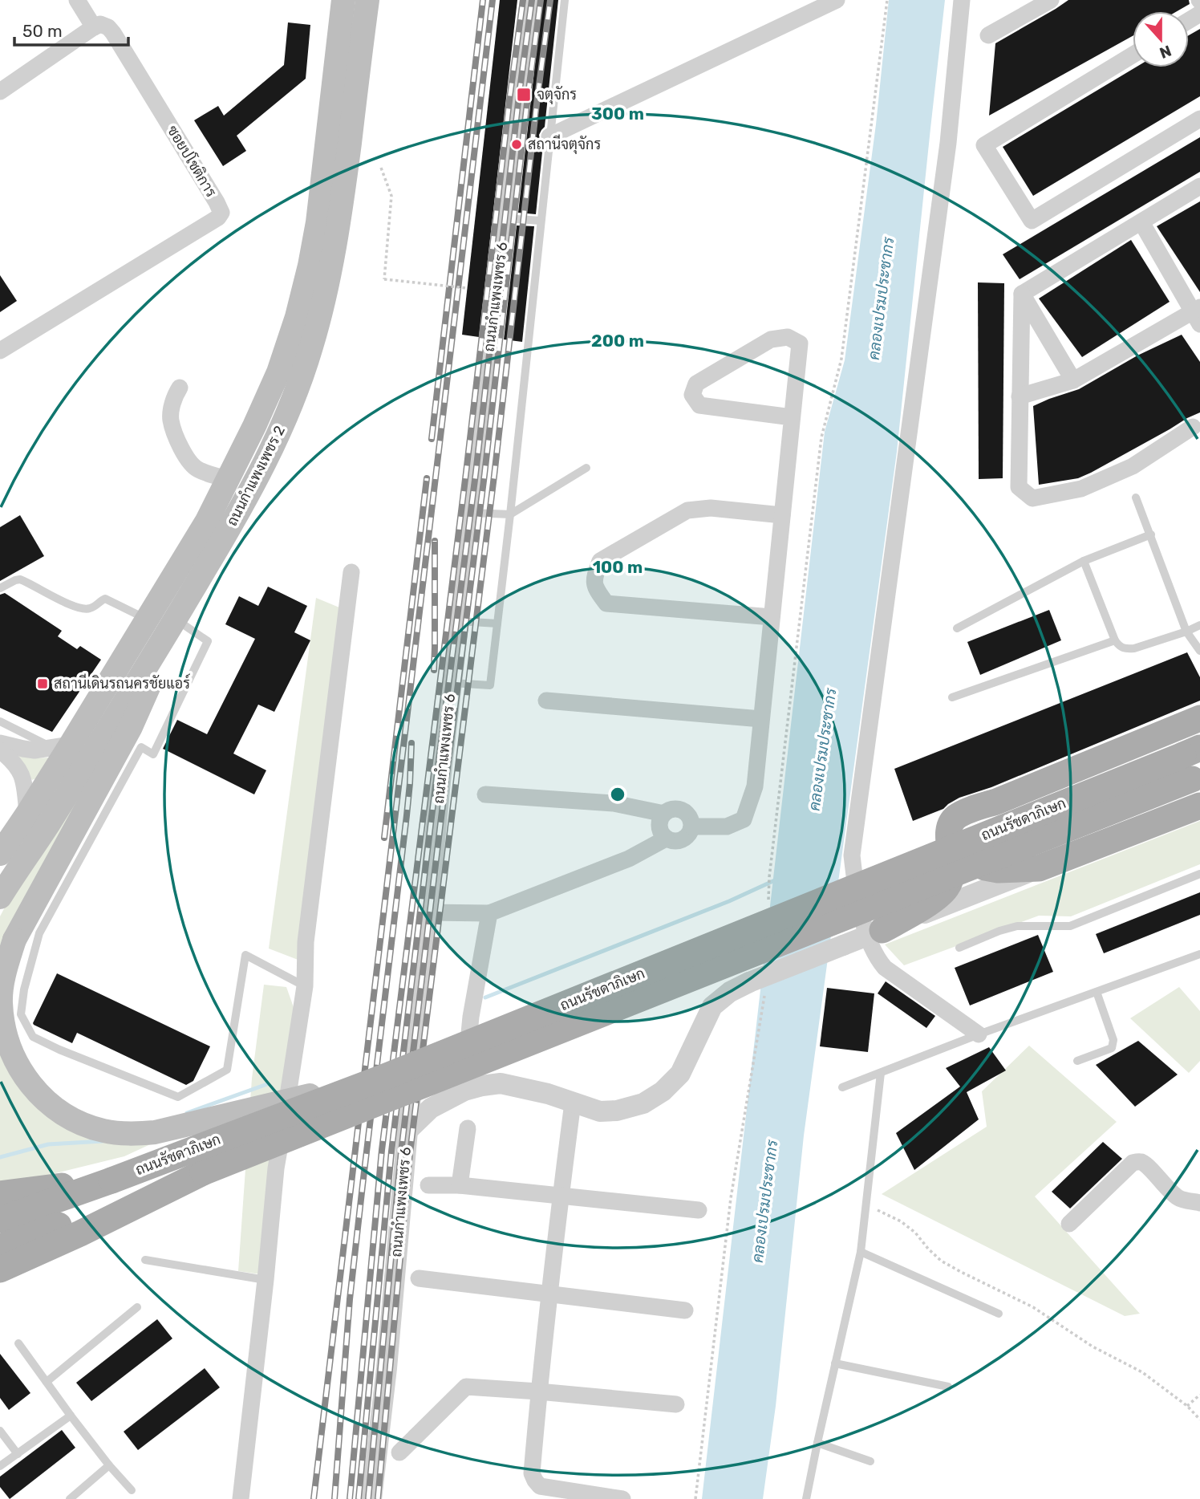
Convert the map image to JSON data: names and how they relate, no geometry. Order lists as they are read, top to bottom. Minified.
{"streets":{"main road":["ถนนกำแพงเพชร 2","ถนนรัชดาภิเษก"],"street":["ซอยปโชติการ","ถนนกำแพงเพชร 6"]},"water":["คลองเปรมประชากร"],"places":{"transit":["จตุจักร","สถานีเดินรถนครชัยแอร์"],"other":["สถานีจตุจักร"]},"scale_bar":"50 m","north":"bottom","rings":["300 m","200 m","100 m"]}
